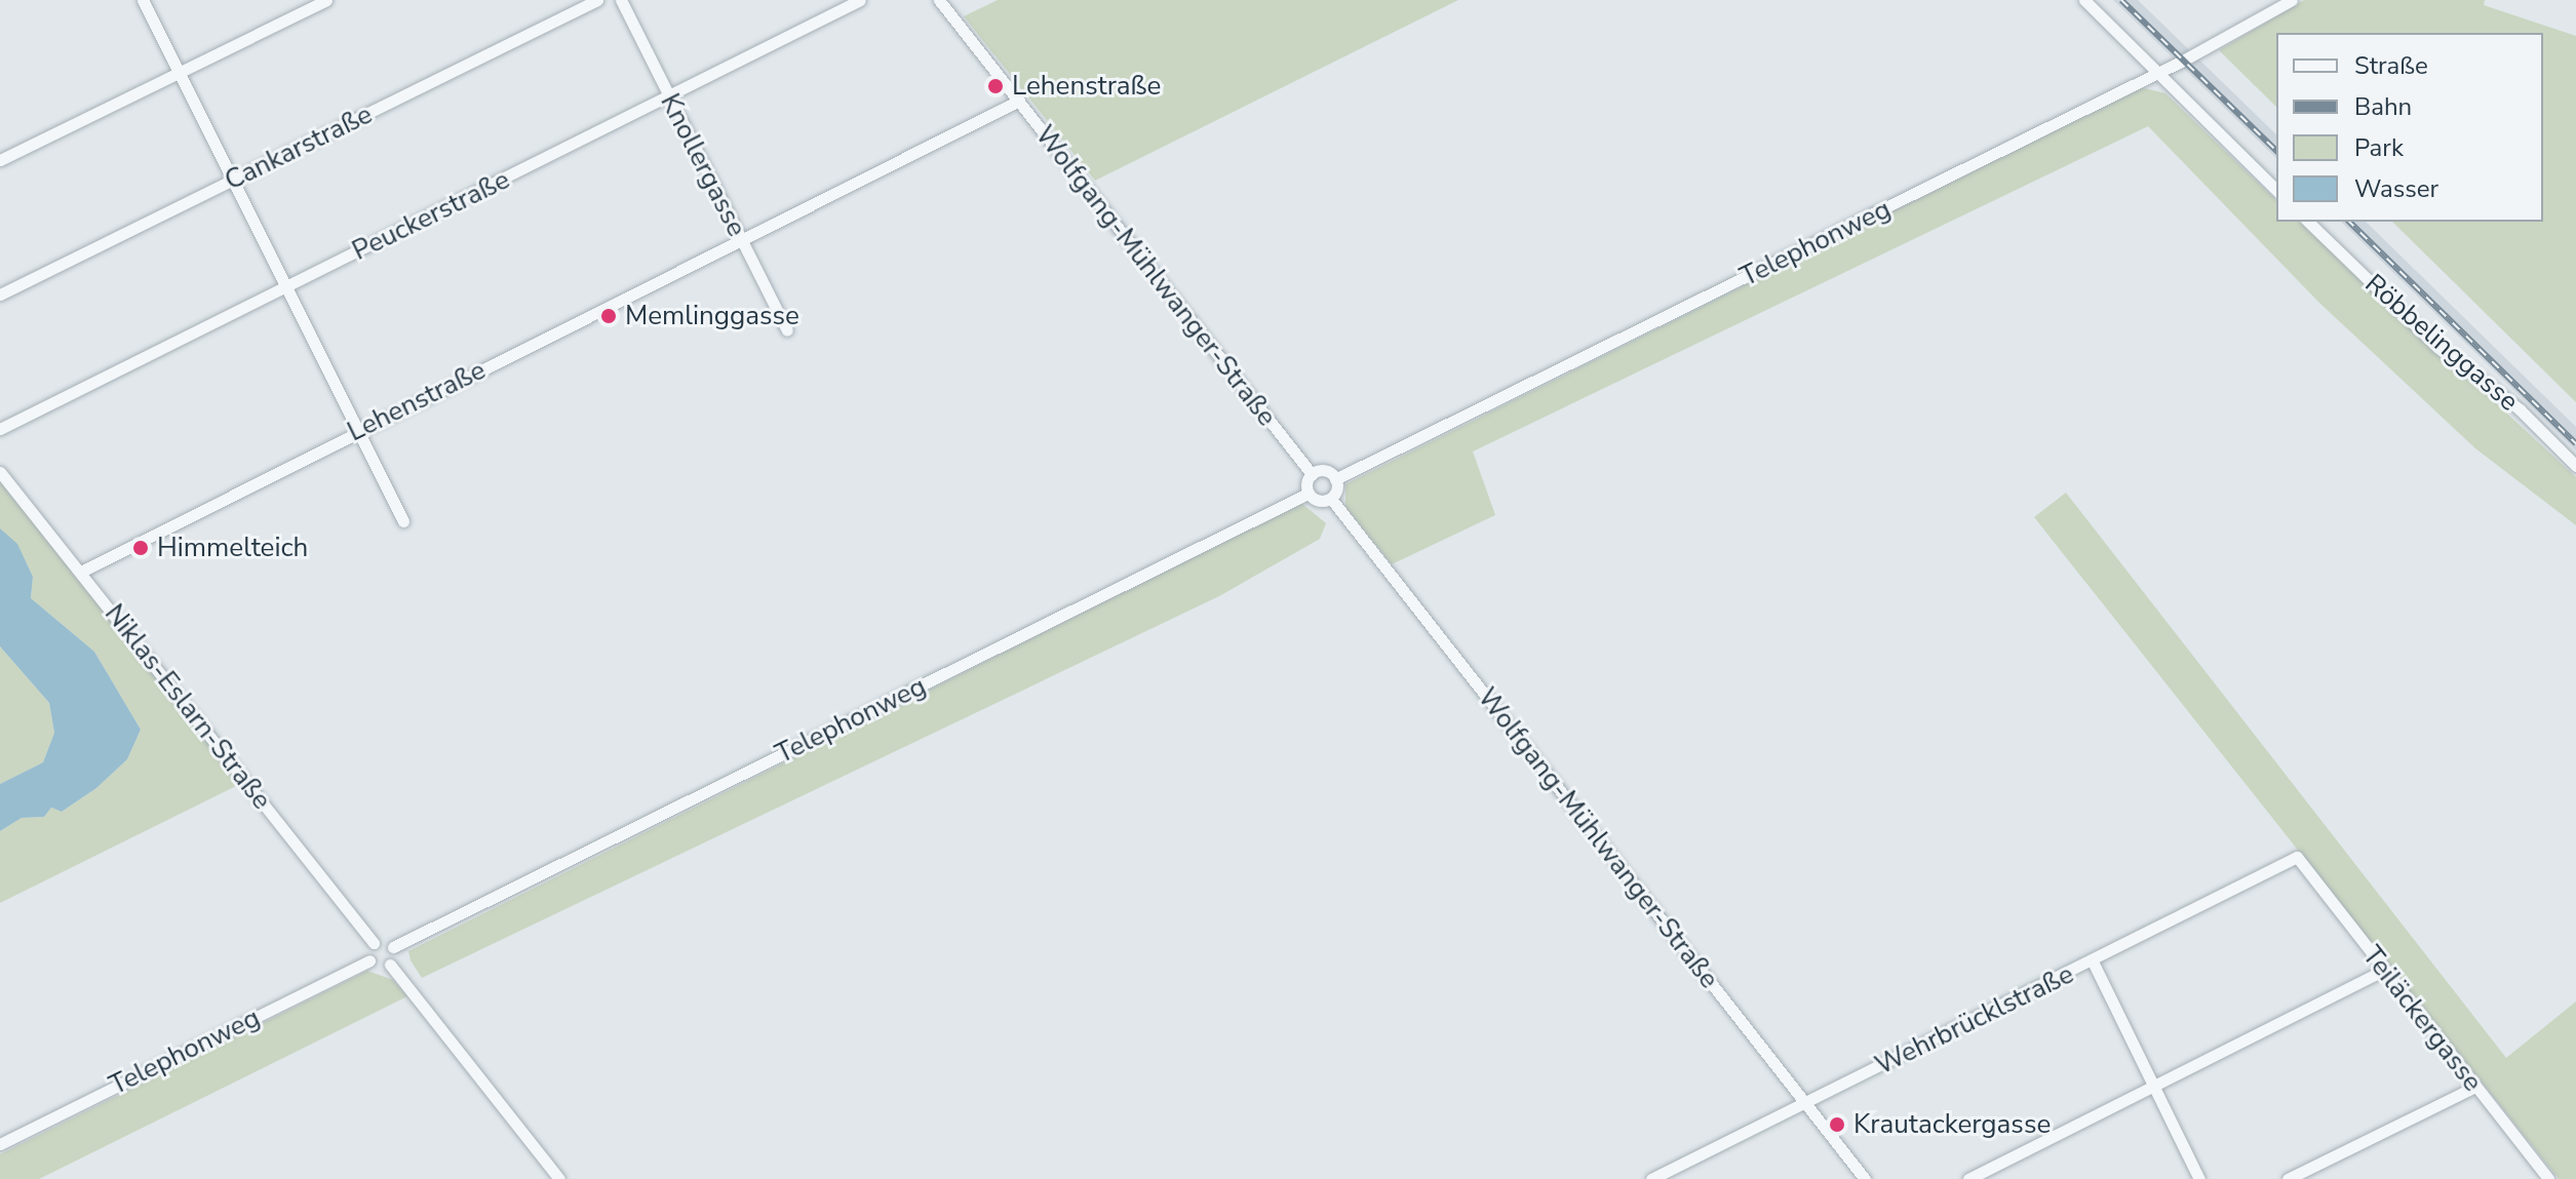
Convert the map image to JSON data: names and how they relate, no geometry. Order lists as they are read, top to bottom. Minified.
{"streets":{"street":["Cankarstraße","Knollergasse","Peuckerstraße","Telephonweg","Wolfgang-Mühlwanger-Straße","Röbbelinggasse","Lehenstraße","Niklas-Eslarn-Straße","Teiläckergasse","Wehrbrücklstraße"]},"crossings":[["Knollergasse","Peuckerstraße"],["Knollergasse","Lehenstraße"],["Telephonweg","Wolfgang-Mühlwanger-Straße"],["Wolfgang-Mühlwanger-Straße","Lehenstraße"],["Wolfgang-Mühlwanger-Straße","Wehrbrücklstraße"],["Lehenstraße","Niklas-Eslarn-Straße"],["Teiläckergasse","Wehrbrücklstraße"]],"places":["Lehenstraße","Memlinggasse","Himmelteich","Krautackergasse"],"legend":["Straße","Bahn","Park","Wasser"]}
